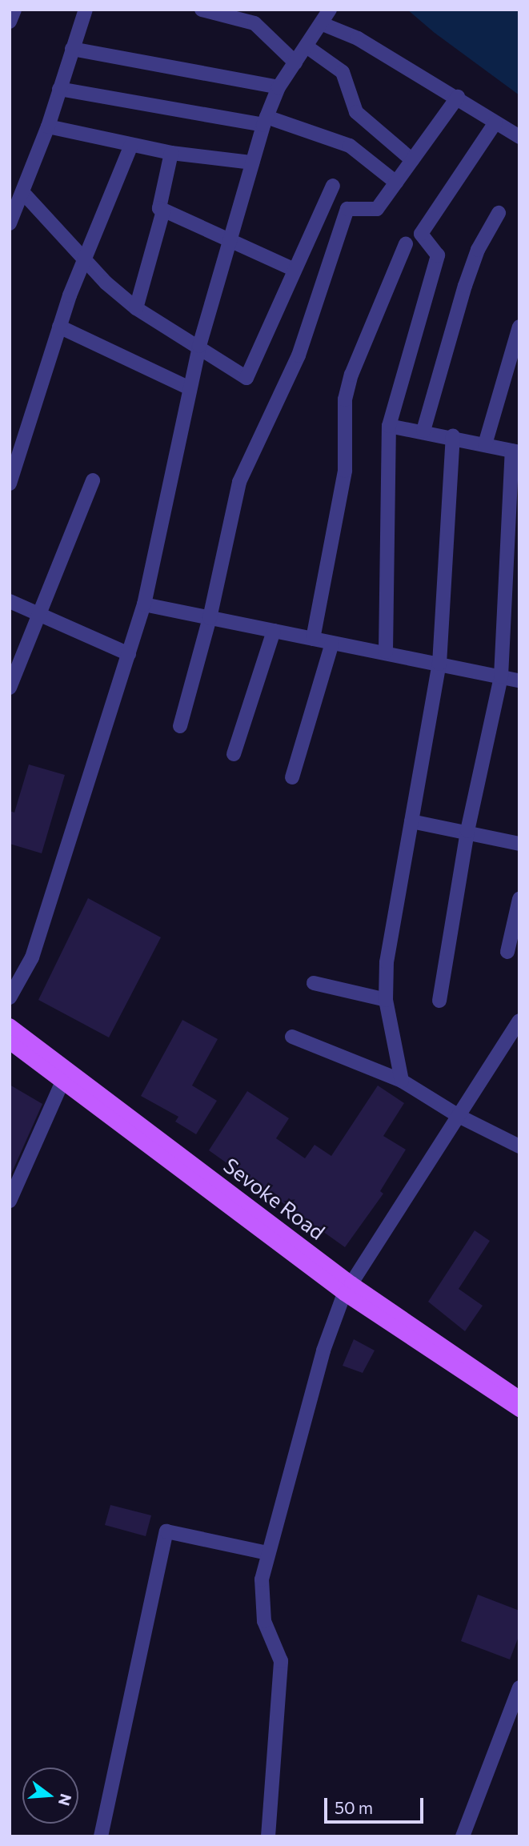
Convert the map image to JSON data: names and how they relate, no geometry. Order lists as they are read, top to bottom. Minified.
{"streets":{"main road":["Sevoke Road"]},"scale_bar":"50 m","north":"right"}
